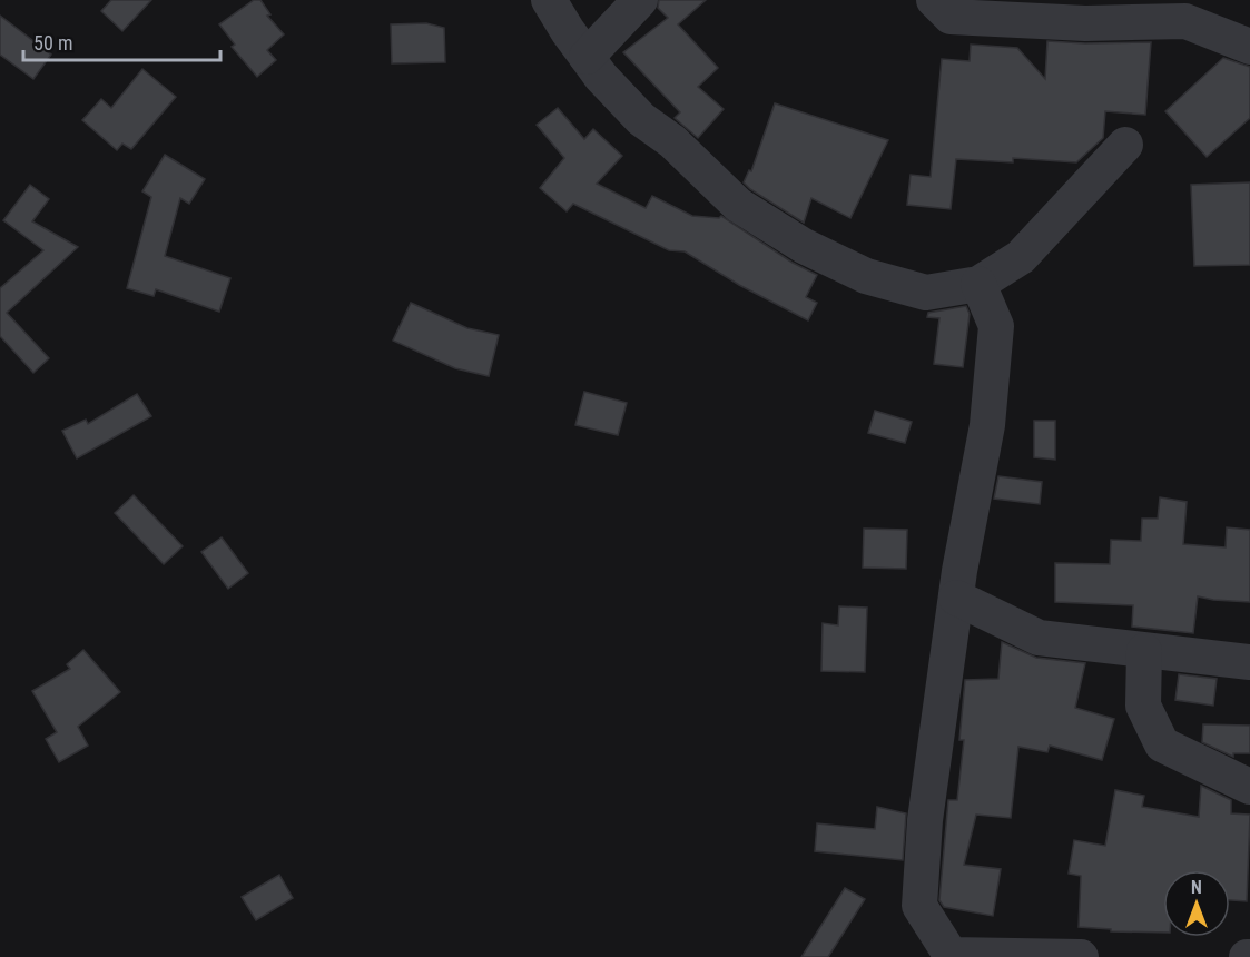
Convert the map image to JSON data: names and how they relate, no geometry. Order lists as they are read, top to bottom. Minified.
{"scale_bar":"50 m","north":"top"}
